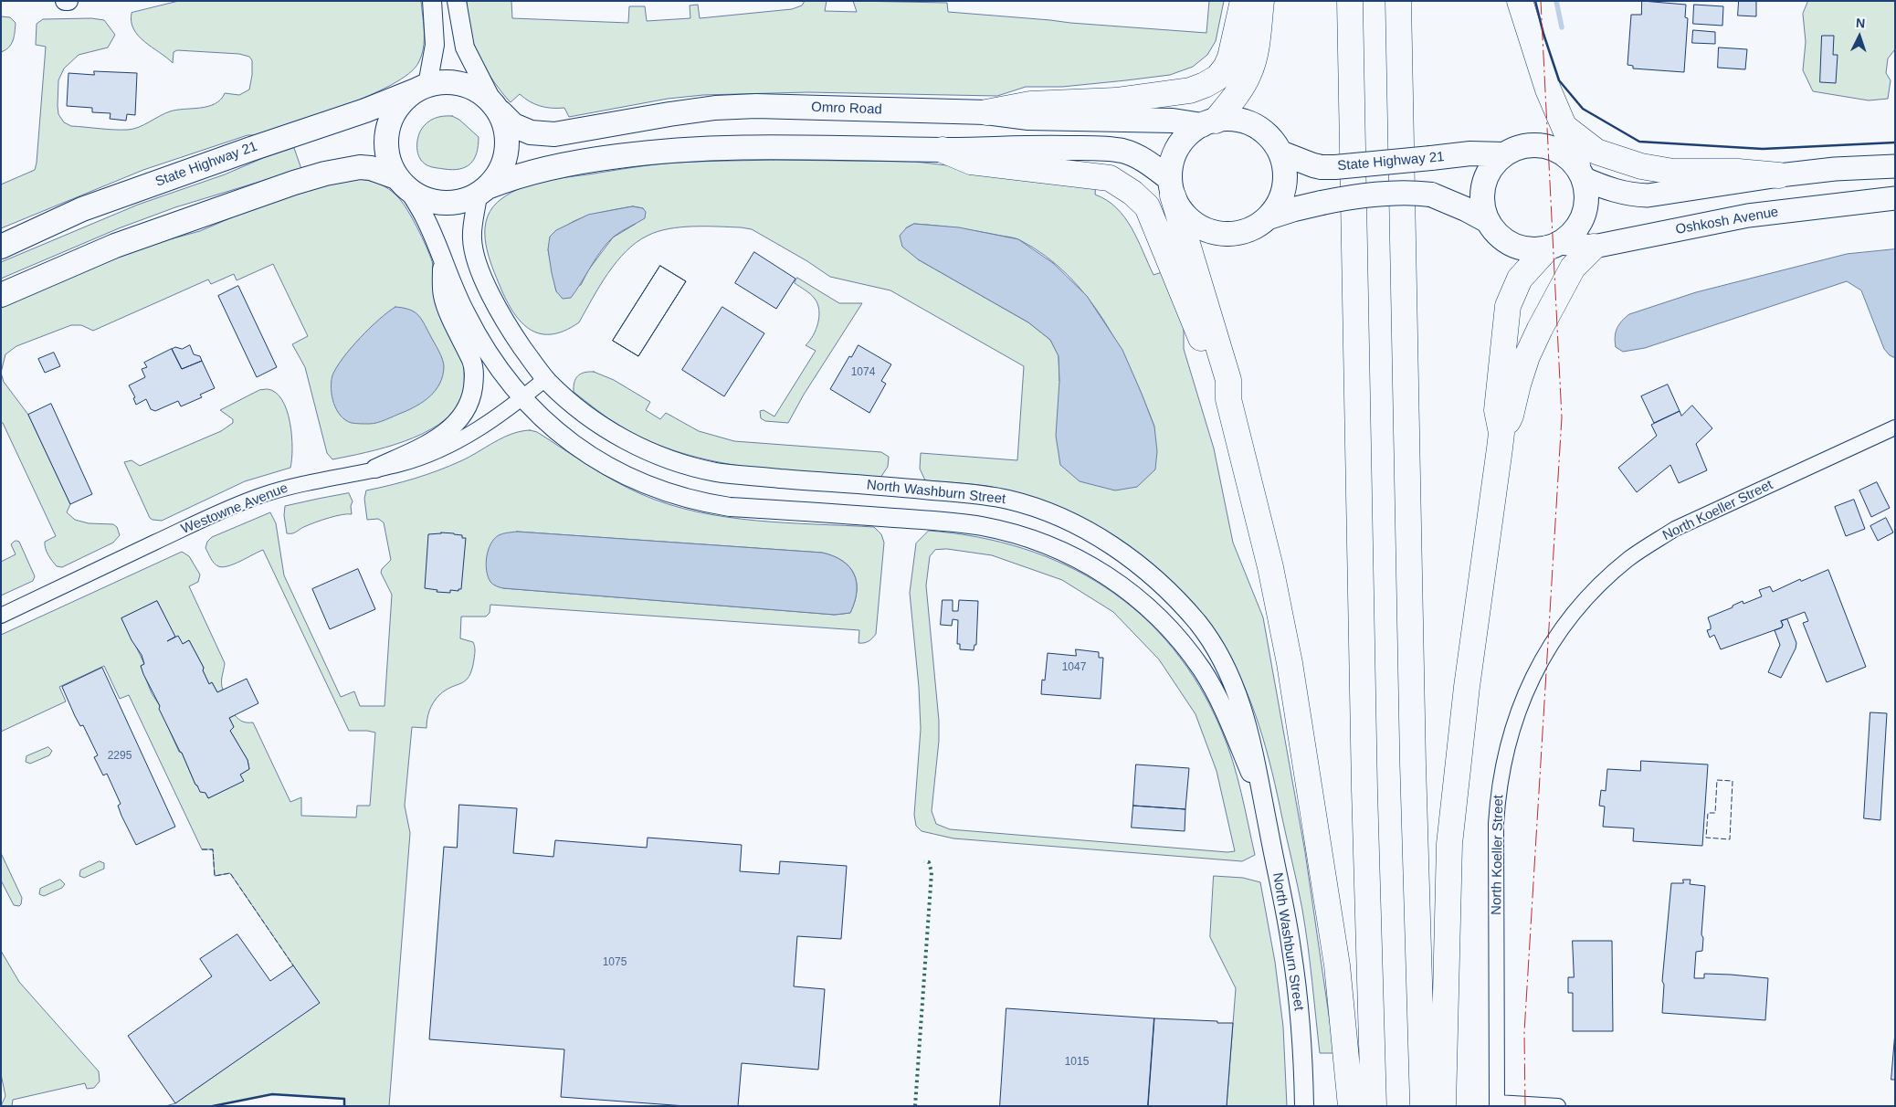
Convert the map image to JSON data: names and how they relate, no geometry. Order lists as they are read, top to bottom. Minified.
{"streets":{"highway":["Omro Road","State Highway 21"],"main road":["Oshkosh Avenue"],"street":["North Washburn Street","Westowne Avenue","North Koeller Street"]},"crossings":[["Omro Road","State Highway 21"],["State Highway 21","Oshkosh Avenue"],["North Washburn Street","Westowne Avenue"]],"house_numbers":["1074","1047","2295","1075","1015"],"north":"top"}
